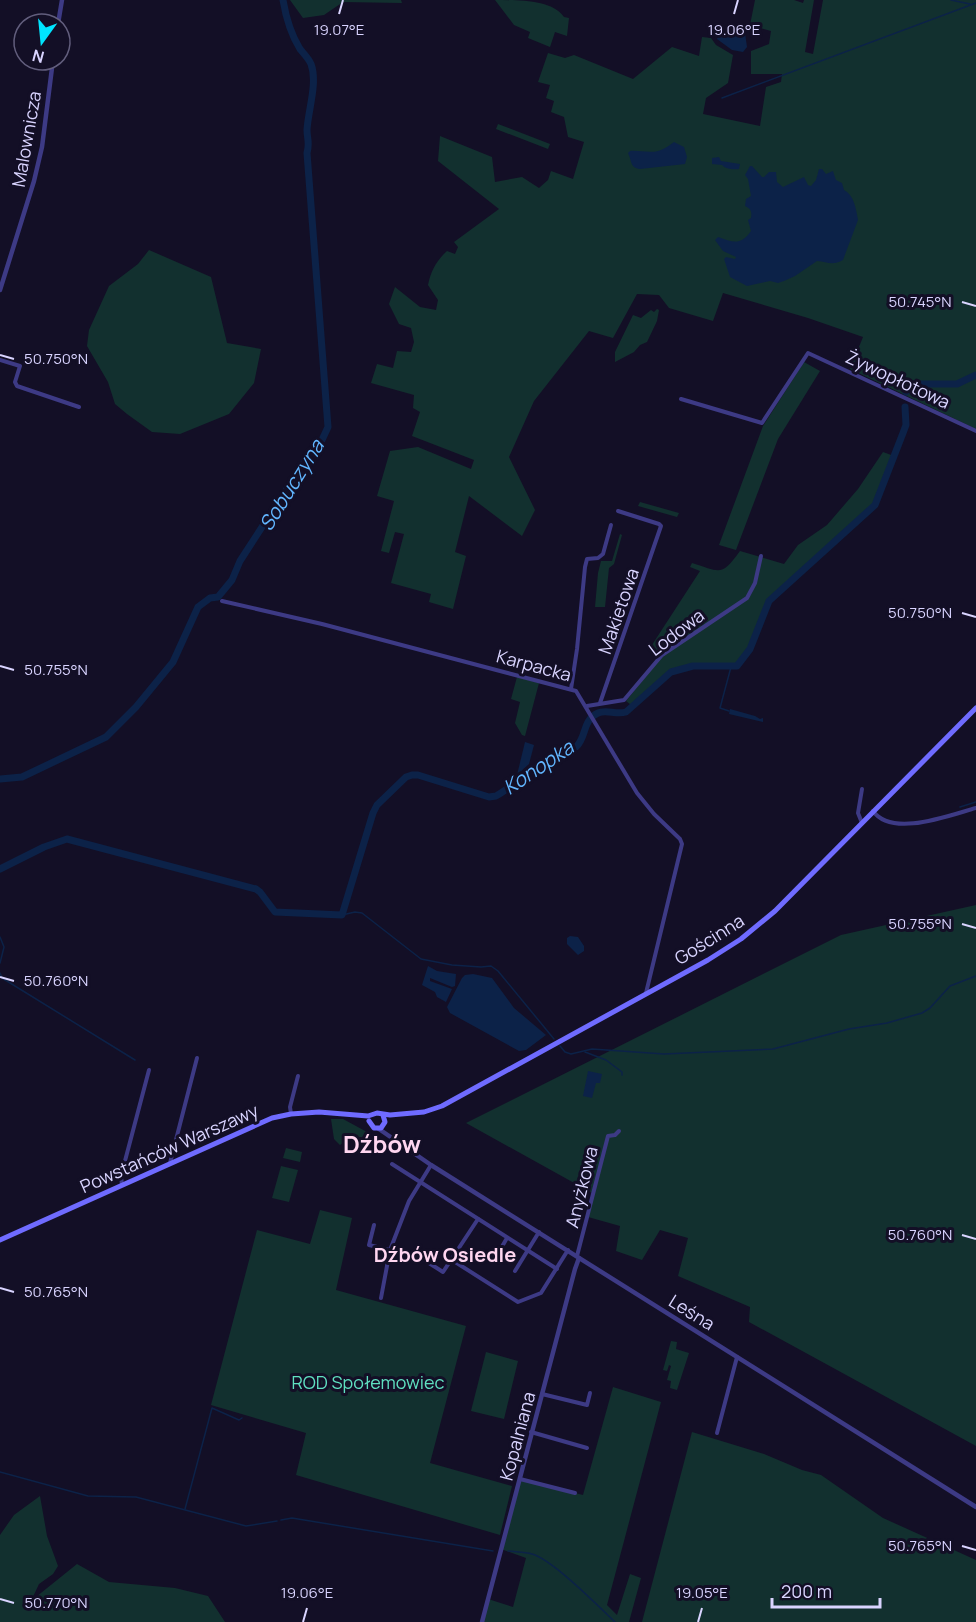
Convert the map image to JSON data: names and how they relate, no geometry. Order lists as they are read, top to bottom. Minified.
{"streets":{"main road":["Gościnna","Powstańców Warszawy"],"street":["Malownicza","Żywopłotowa","Makietowa","Lodowa","Karpacka","Anyżkowa","Leśna","Kopalniana"]},"crossings":[["Makietowa","Lodowa"],["Lodowa","Karpacka"],["Karpacka","Gościnna"],["Gościnna","Powstańców Warszawy"],["Gościnna","Leśna"],["Powstańców Warszawy","Leśna"],["Anyżkowa","Leśna"],["Anyżkowa","Kopalniana"],["Leśna","Kopalniana"]],"districts":["Dźbów","Dźbów Osiedle"],"water":["Sobuczyna","Konopka"],"parks":["ROD Społemowiec"],"scale_bar":"200 m","north":"bottom","coordinates":["19.07°E","19.06°E","50.745°N","50.750°N","50.755°N","50.760°N","50.765°N","19.05°E","50.770°N"]}
